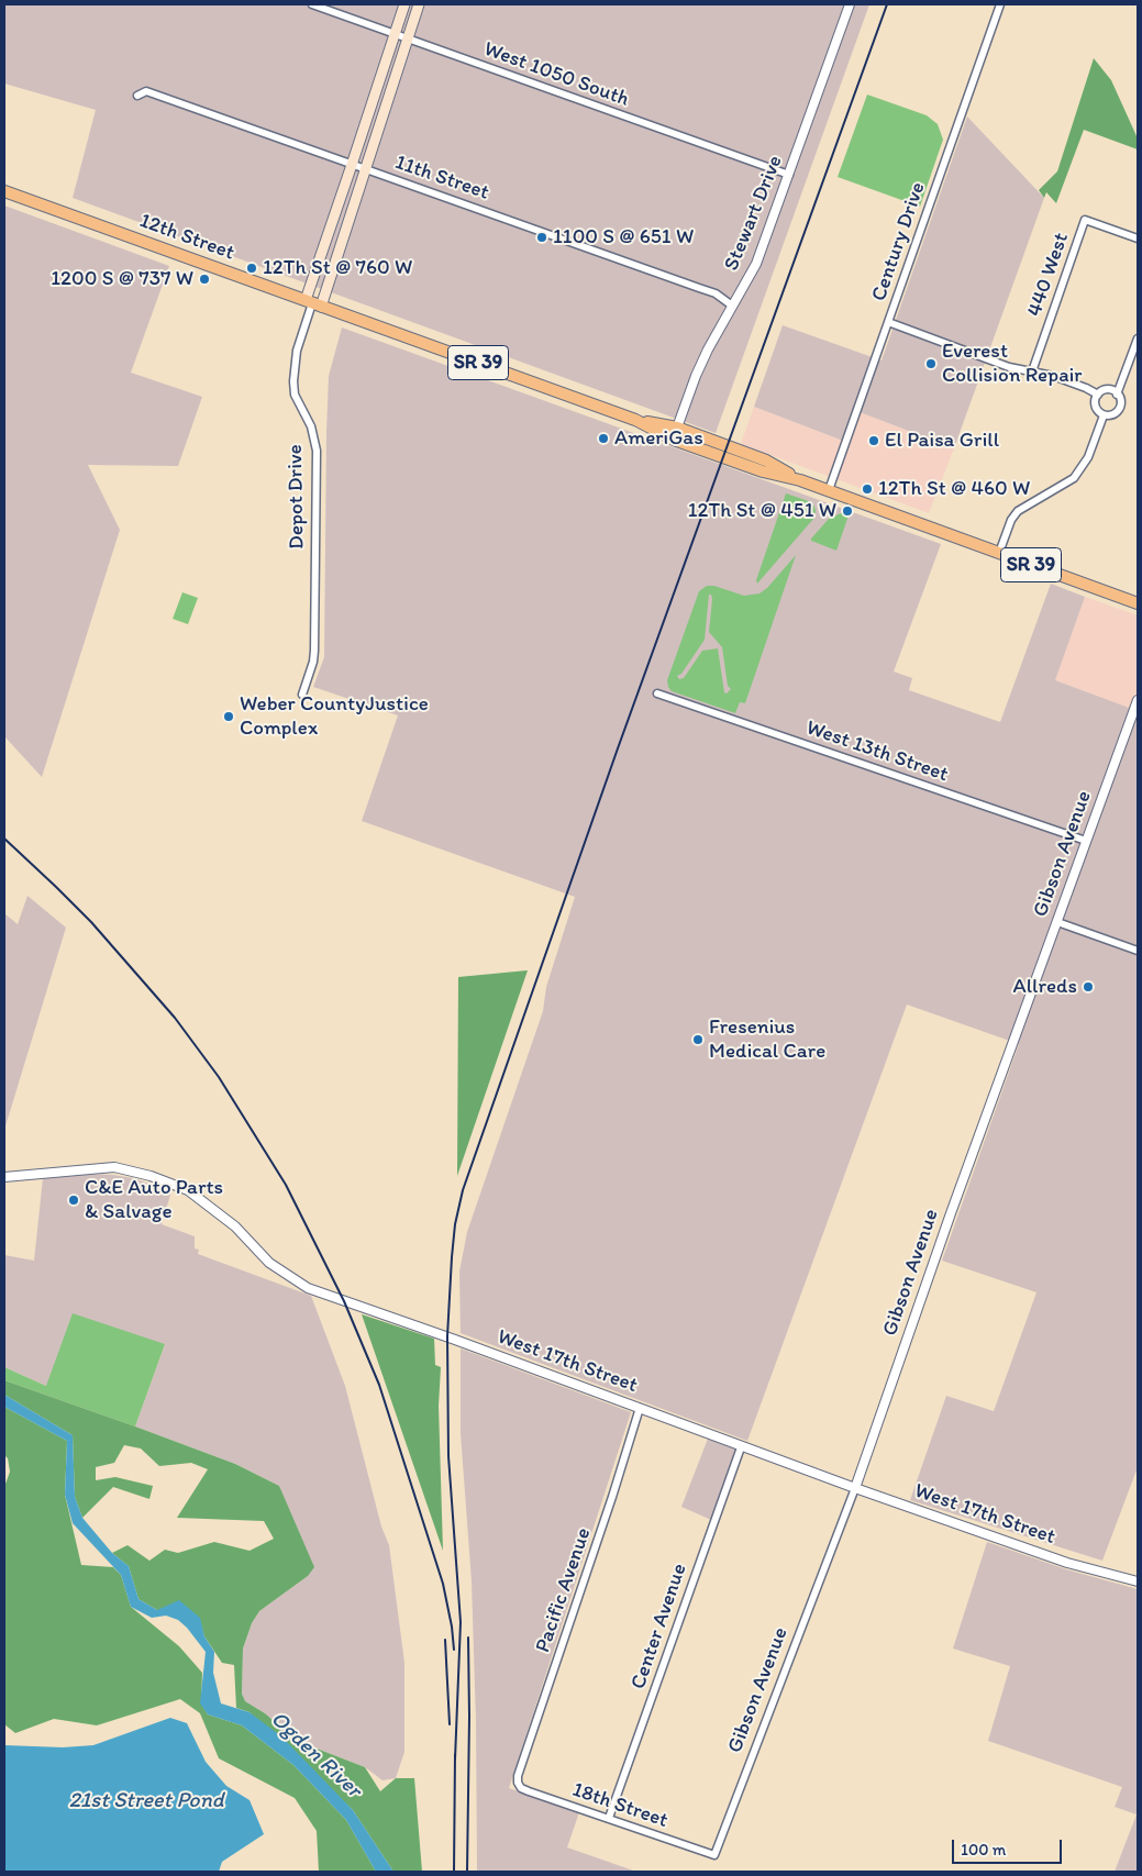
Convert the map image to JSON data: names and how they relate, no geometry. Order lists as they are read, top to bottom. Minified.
{"streets":{"main road":["12th Street","SR 39","Depot Drive"],"street":["West 1050 South","11th Street","Stewart Drive","Century Drive","440 West","West 13th Street","Gibson Avenue","West 17th Street","Pacific Avenue","Center Avenue","18th Street"]},"crossings":[["West 1050 South","Stewart Drive"],["West 1050 South","Depot Drive"],["11th Street","Stewart Drive"],["11th Street","Depot Drive"],["Stewart Drive","12th Street"],["12th Street","Century Drive"],["12th Street","Depot Drive"],["West 13th Street","Gibson Avenue"],["Gibson Avenue","West 17th Street"],["Gibson Avenue","18th Street"],["West 17th Street","Pacific Avenue"],["West 17th Street","Center Avenue"],["Pacific Avenue","18th Street"],["Center Avenue","18th Street"]],"water":["Ogden River","21st Street Pond"],"places":["1100 S @ 651 W","12Th St @ 760 W","1200 S @ 737 W","Everest Collision Repair","AmeriGas","El Paisa Grill","12Th St @ 460 W","12Th St @ 451 W","Weber CountyJustice Complex","Allreds","Fresenius Medical Care","C&E Auto Parts & Salvage"],"scale_bar":"100 m"}
